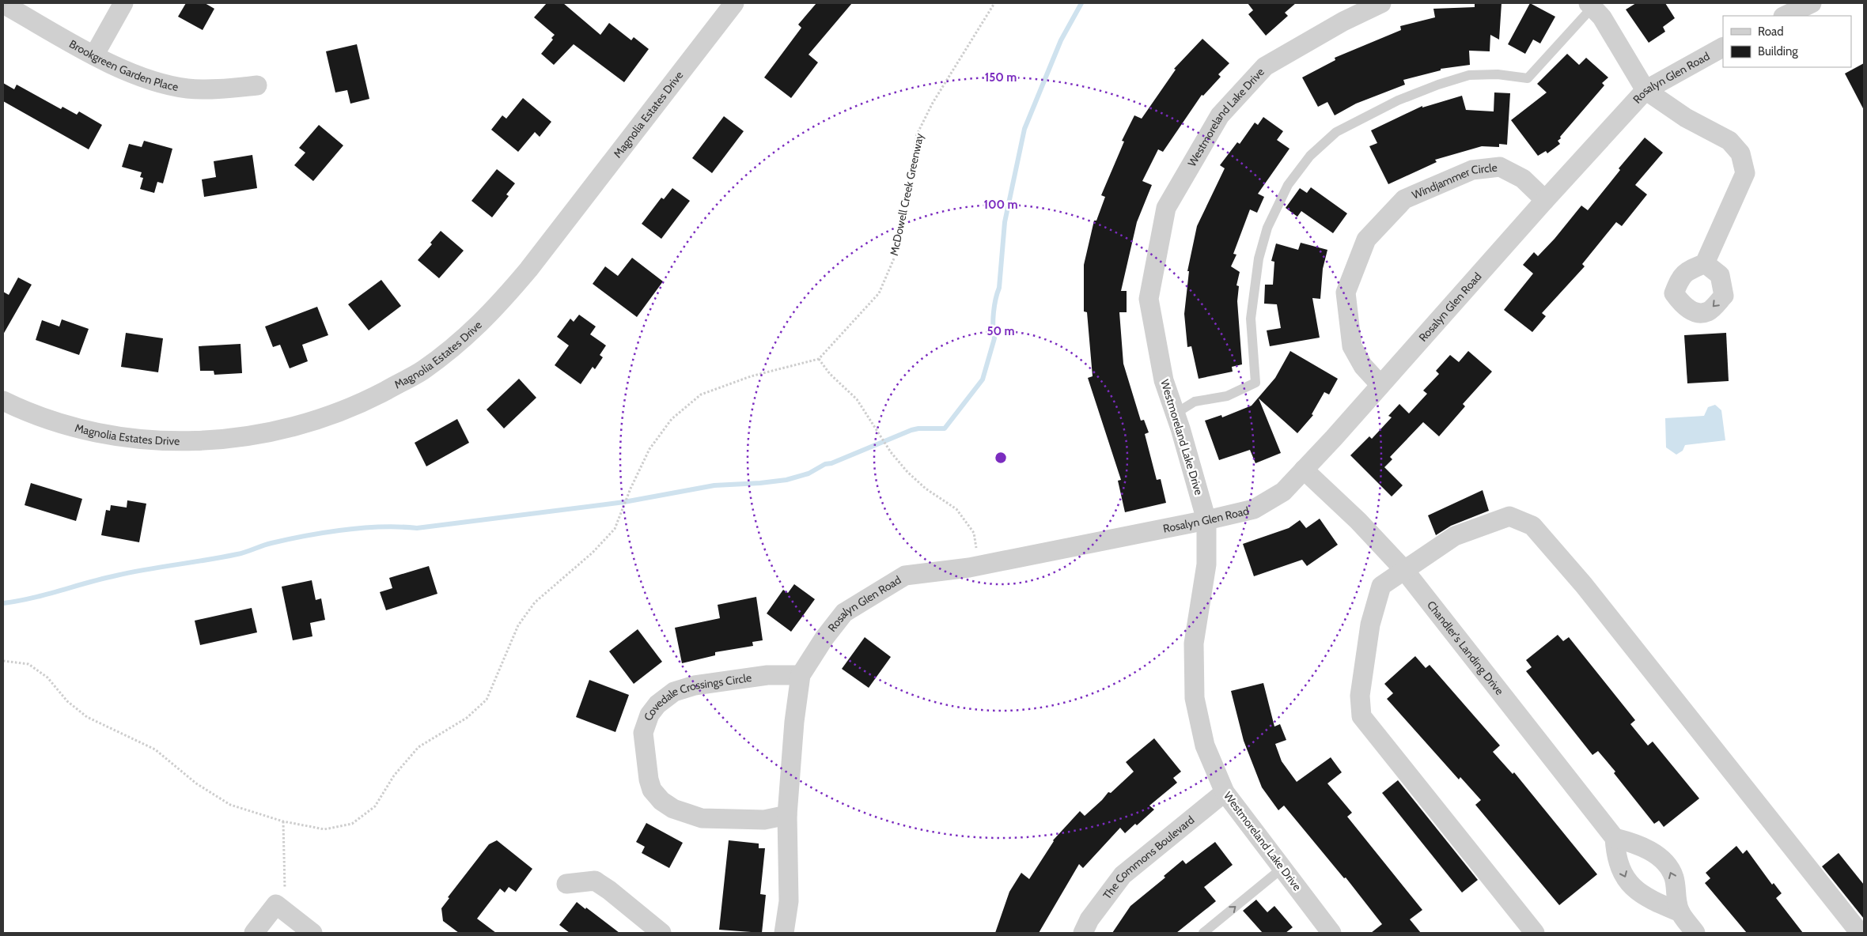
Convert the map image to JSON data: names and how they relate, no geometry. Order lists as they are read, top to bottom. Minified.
{"streets":{"street":["Brookgreen Garden Place","Rosalyn Glen Road","Magnolia Estates Drive","Westmoreland Lake Drive","Windjammer Circle","Chandler's Landing Drive","Covedale Crossings Circle","The Commons Boulevard"],"path":["McDowell Creek Greenway"]},"crossings":[["Rosalyn Glen Road","Westmoreland Lake Drive"],["Rosalyn Glen Road","Windjammer Circle"],["Rosalyn Glen Road","Chandler's Landing Drive"],["Rosalyn Glen Road","Covedale Crossings Circle"],["Westmoreland Lake Drive","The Commons Boulevard"]],"legend":["Road","Building"],"rings":["150 m","100 m","50 m"]}
